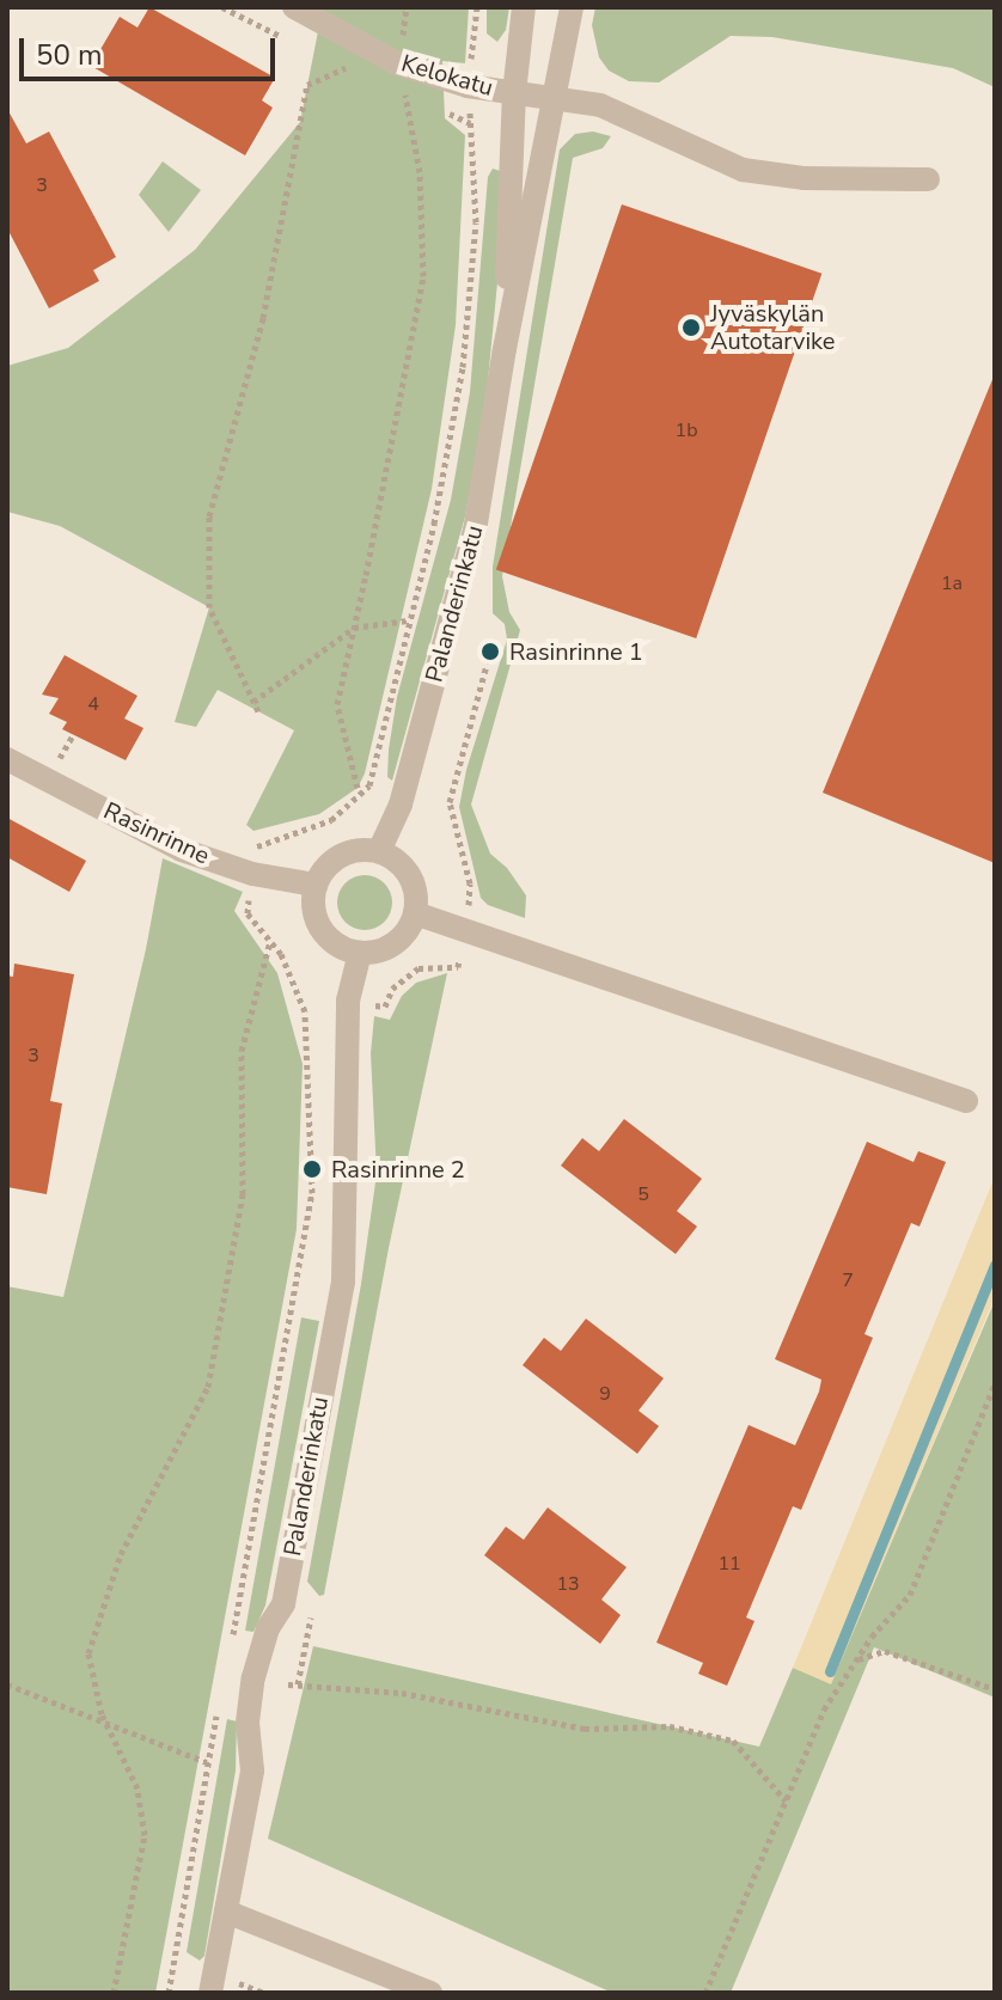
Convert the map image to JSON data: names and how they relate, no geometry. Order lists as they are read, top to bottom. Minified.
{"streets":{"street":["Kelokatu","Palanderinkatu","Rasinrinne"]},"crossings":[["Kelokatu","Palanderinkatu"],["Palanderinkatu","Rasinrinne"]],"places":["Jyväskylän Autotarvike","Rasinrinne 1","Rasinrinne 2"],"house_numbers":["3","1b","1a","4","3","5","7","9","11","13"],"scale_bar":"50 m"}
